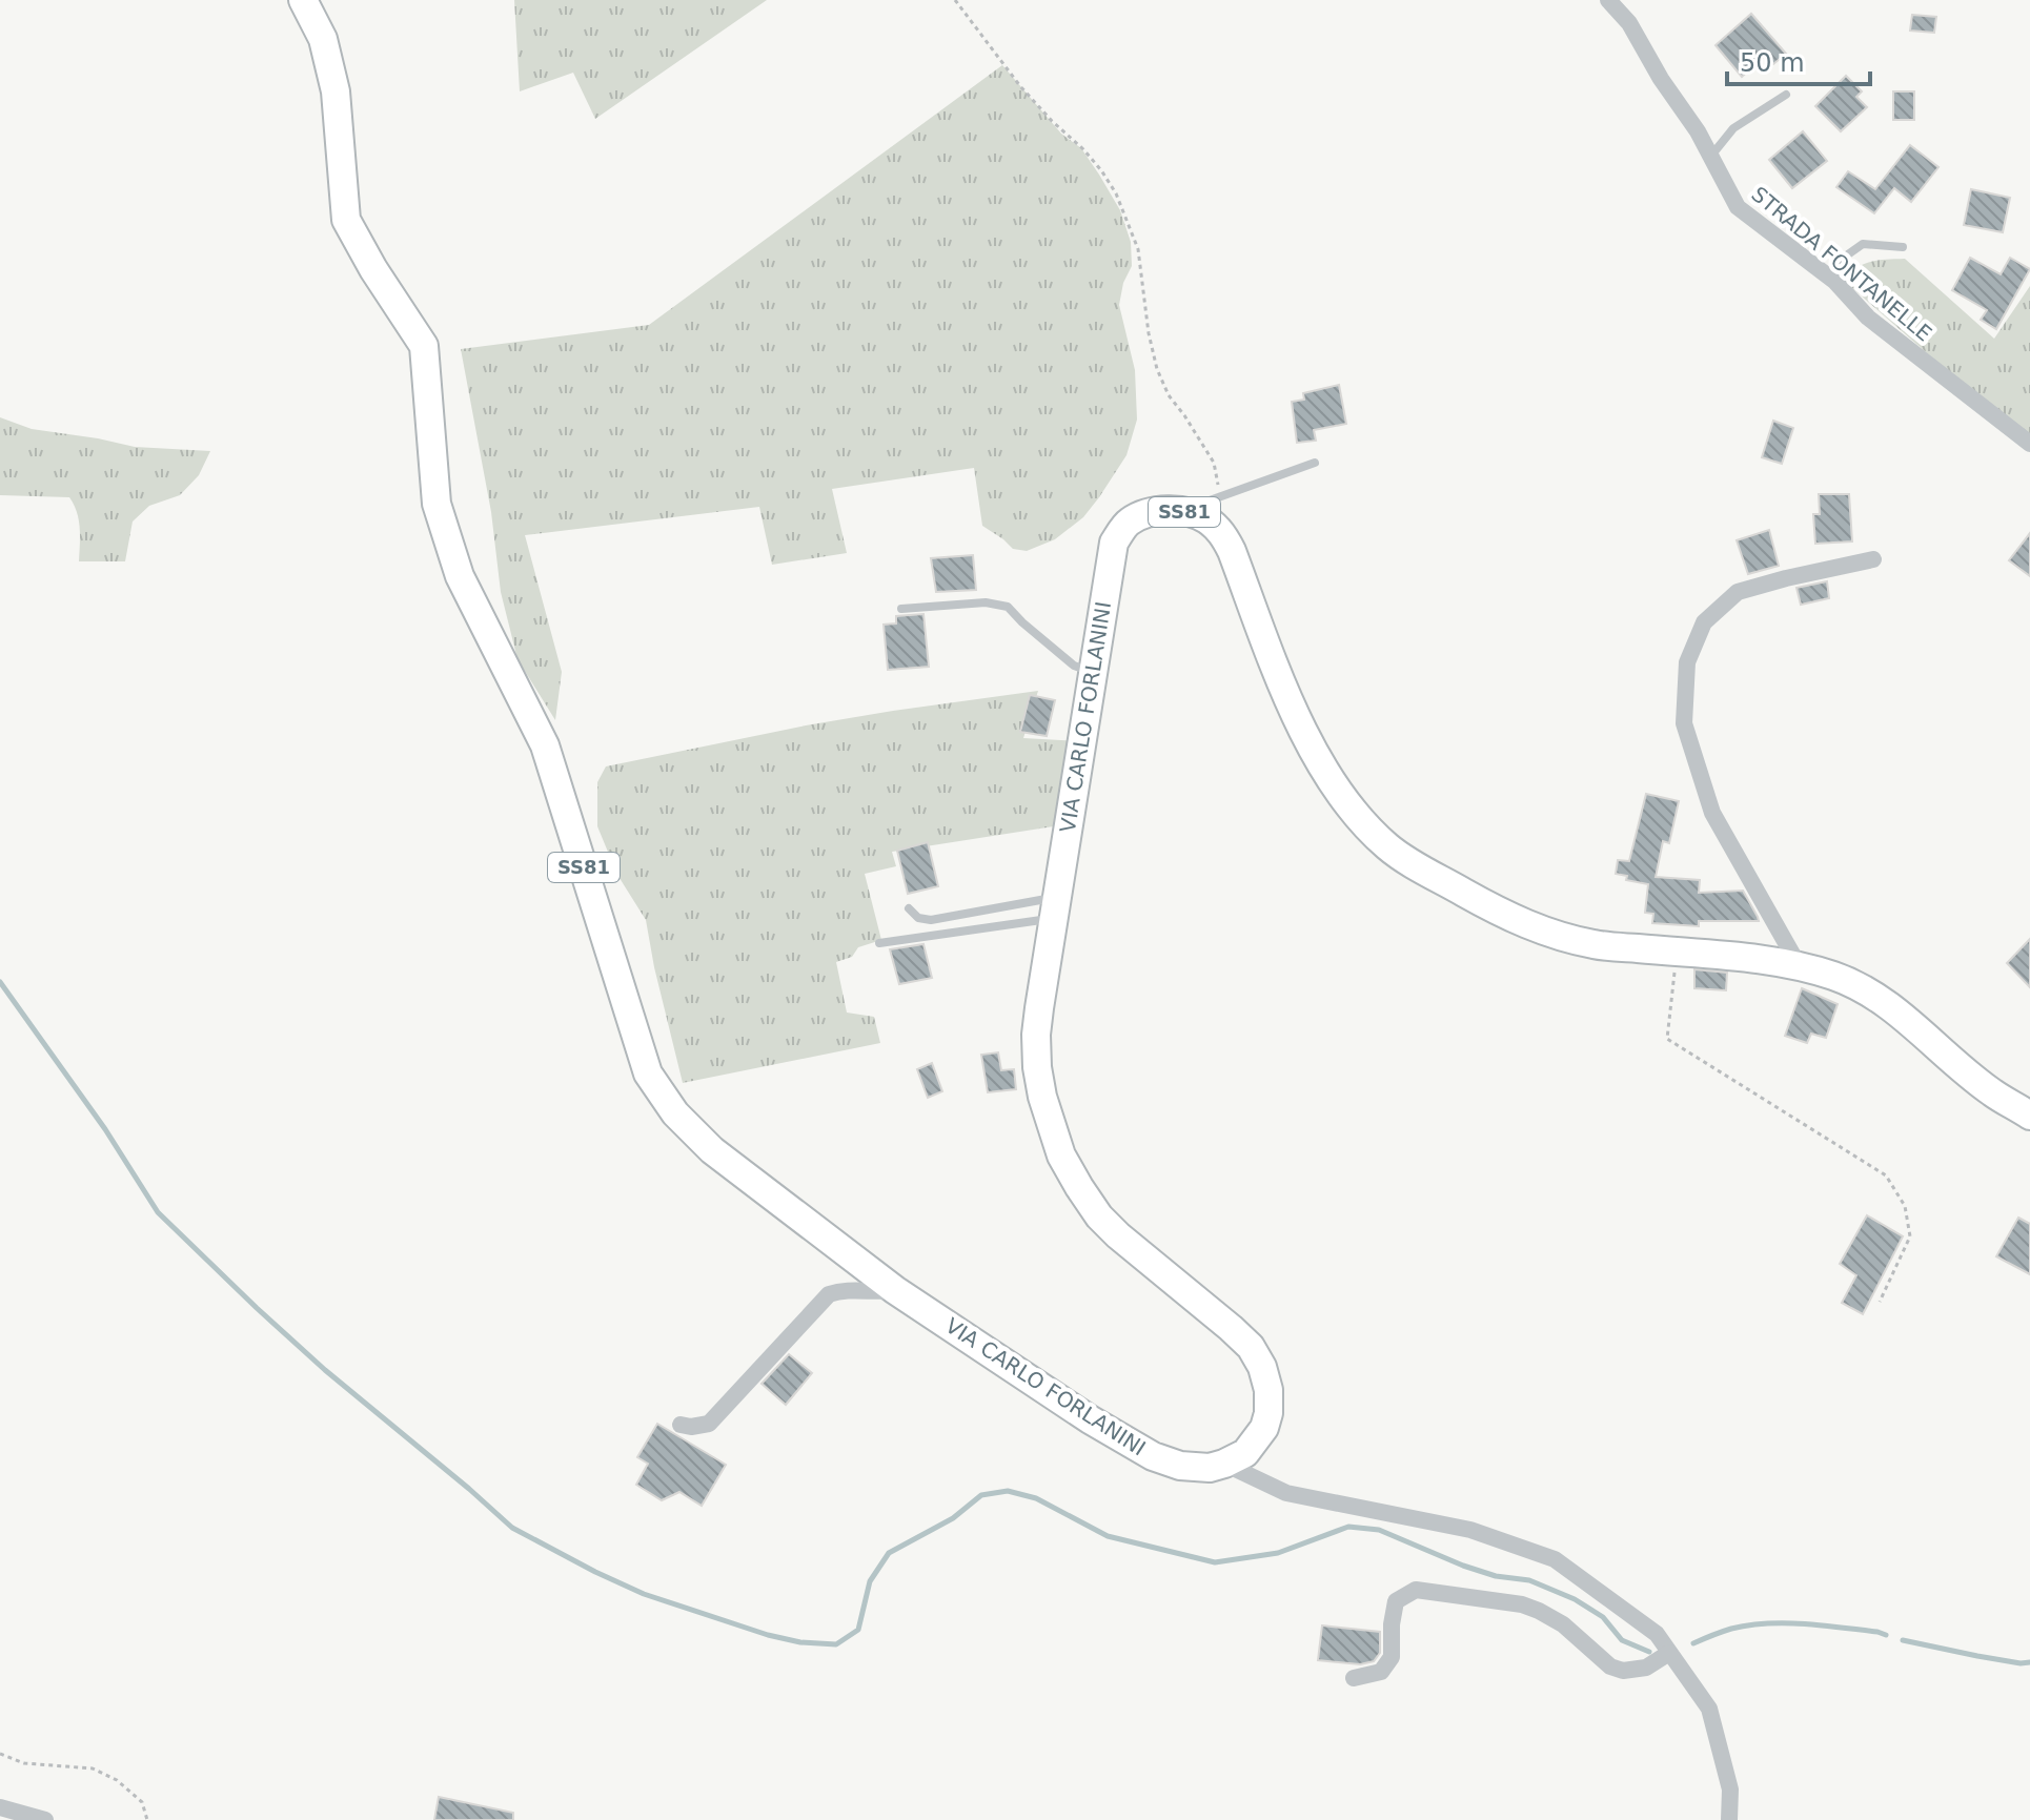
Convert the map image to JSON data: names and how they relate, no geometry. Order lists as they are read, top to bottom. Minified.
{"streets":{"main road":["SS81","VIA CARLO FORLANINI"],"street":["STRADA FONTANELLE"]},"crossings":[["SS81","VIA CARLO FORLANINI"]],"scale_bar":"50 m"}
